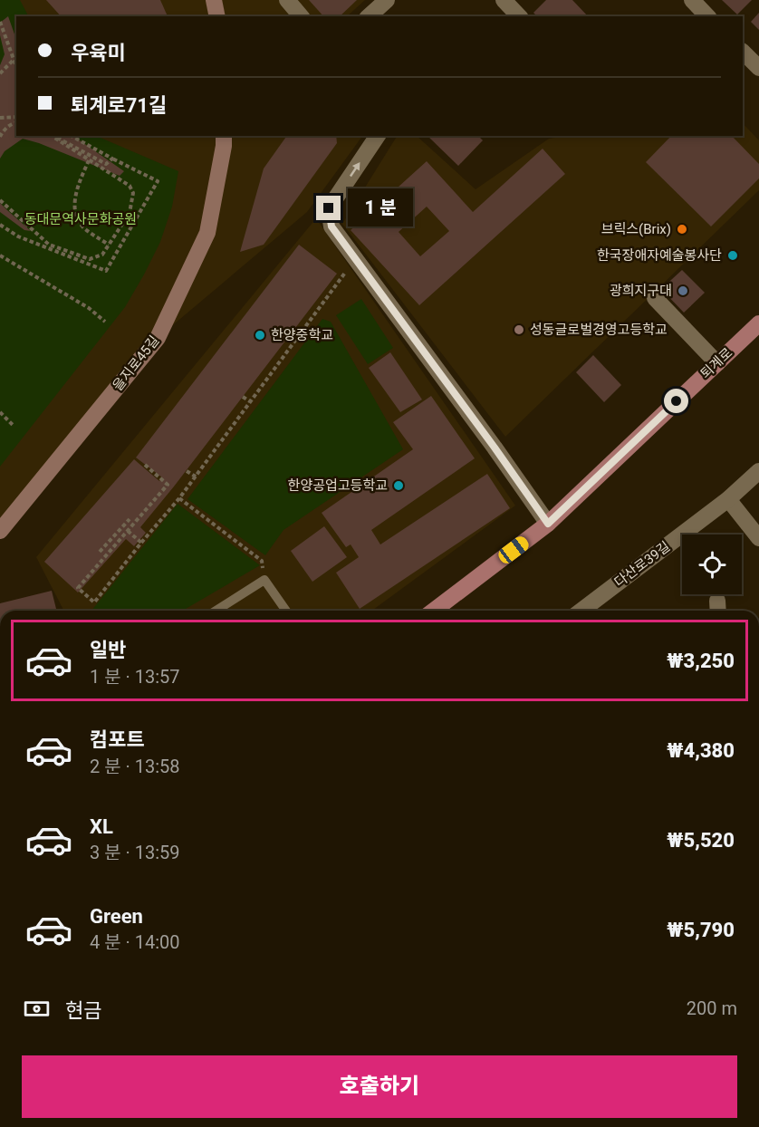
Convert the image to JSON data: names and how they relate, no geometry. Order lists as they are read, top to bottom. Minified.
{"streets":{"main road":["을지로45길","퇴계로"],"street":["다산로39길"]},"parks":["동대문역사문화공원"],"places":["브릭스(Brix)","한국장애자예술봉사단","광희지구대","성동글로벌경영고등학교","한양중학교","한양공업고등학교"],"page":{"banner":["우육미","퇴계로71길"],"bubble":"1 분","list":[{"name":"일반","note":"1 분 · 13:57","value":"₩3,250"},{"name":"컴포트","note":"2 분 · 13:58","value":"₩4,380"},{"name":"XL","note":"3 분 · 13:59","value":"₩5,520"},{"name":"Green","note":"4 분 · 14:00","value":"₩5,790"}],"pay":["현금","200 m"],"buttons":"호출하기"}}
